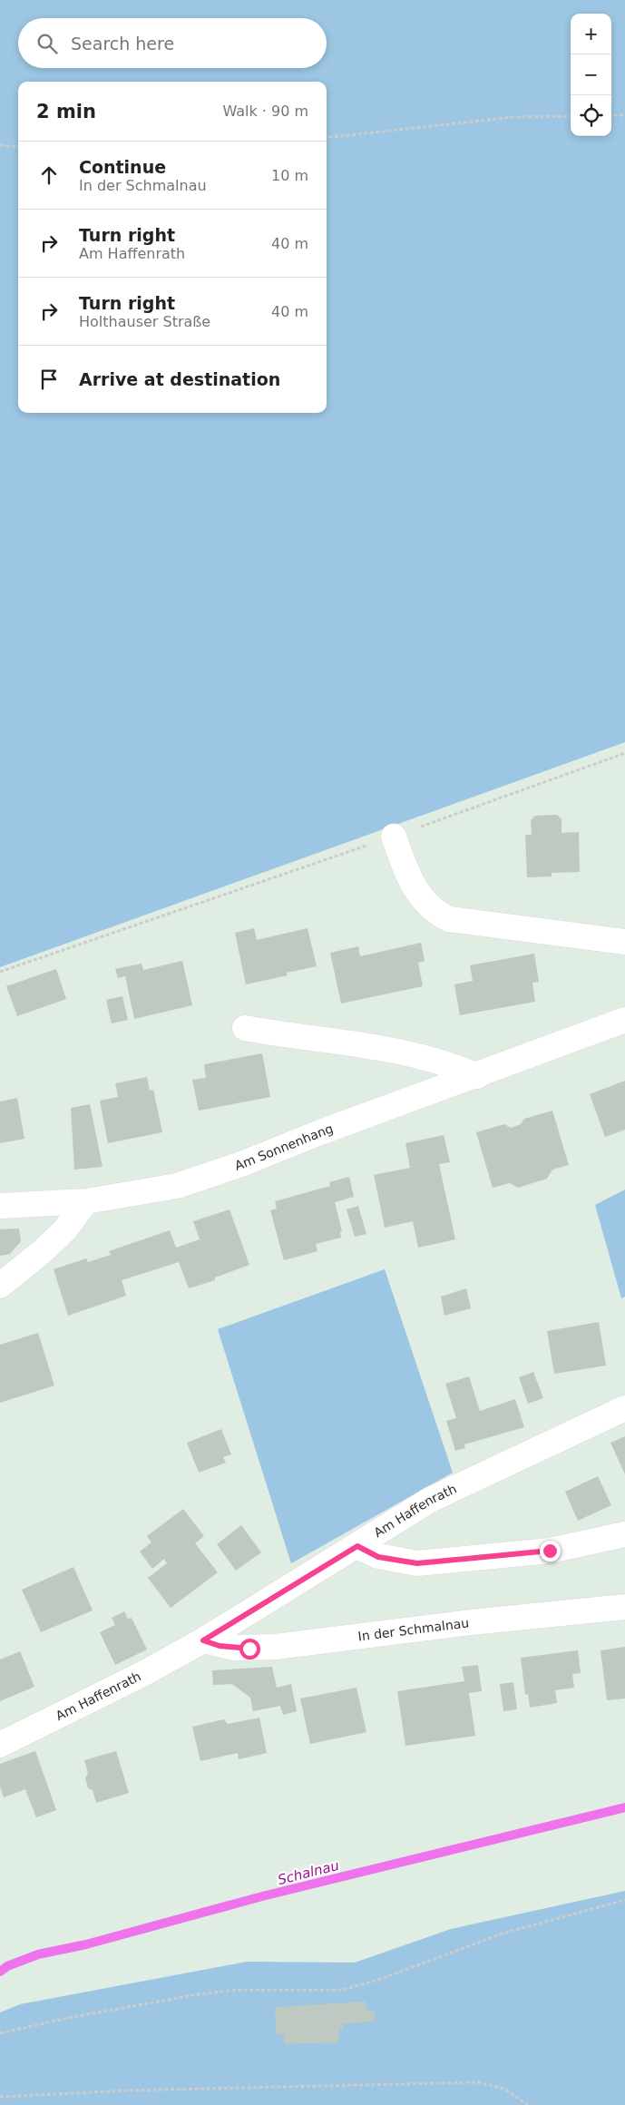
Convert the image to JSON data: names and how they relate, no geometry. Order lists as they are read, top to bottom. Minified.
{"streets":{"street":["Am Sonnenhang","Am Haffenrath","In der Schmalnau"]},"crossings":[["Am Haffenrath","In der Schmalnau"]],"water":["Schalnau"],"page":{"map_buttons":["+","−"],"search":"Search here","heading":["2 min","Walk · 90 m"],"list":[["Continue","In der Schmalnau","10 m"],["Turn right","Am Haffenrath","40 m"],["Turn right","Holthauser Straße","40 m"],"Arrive at destination"]}}
